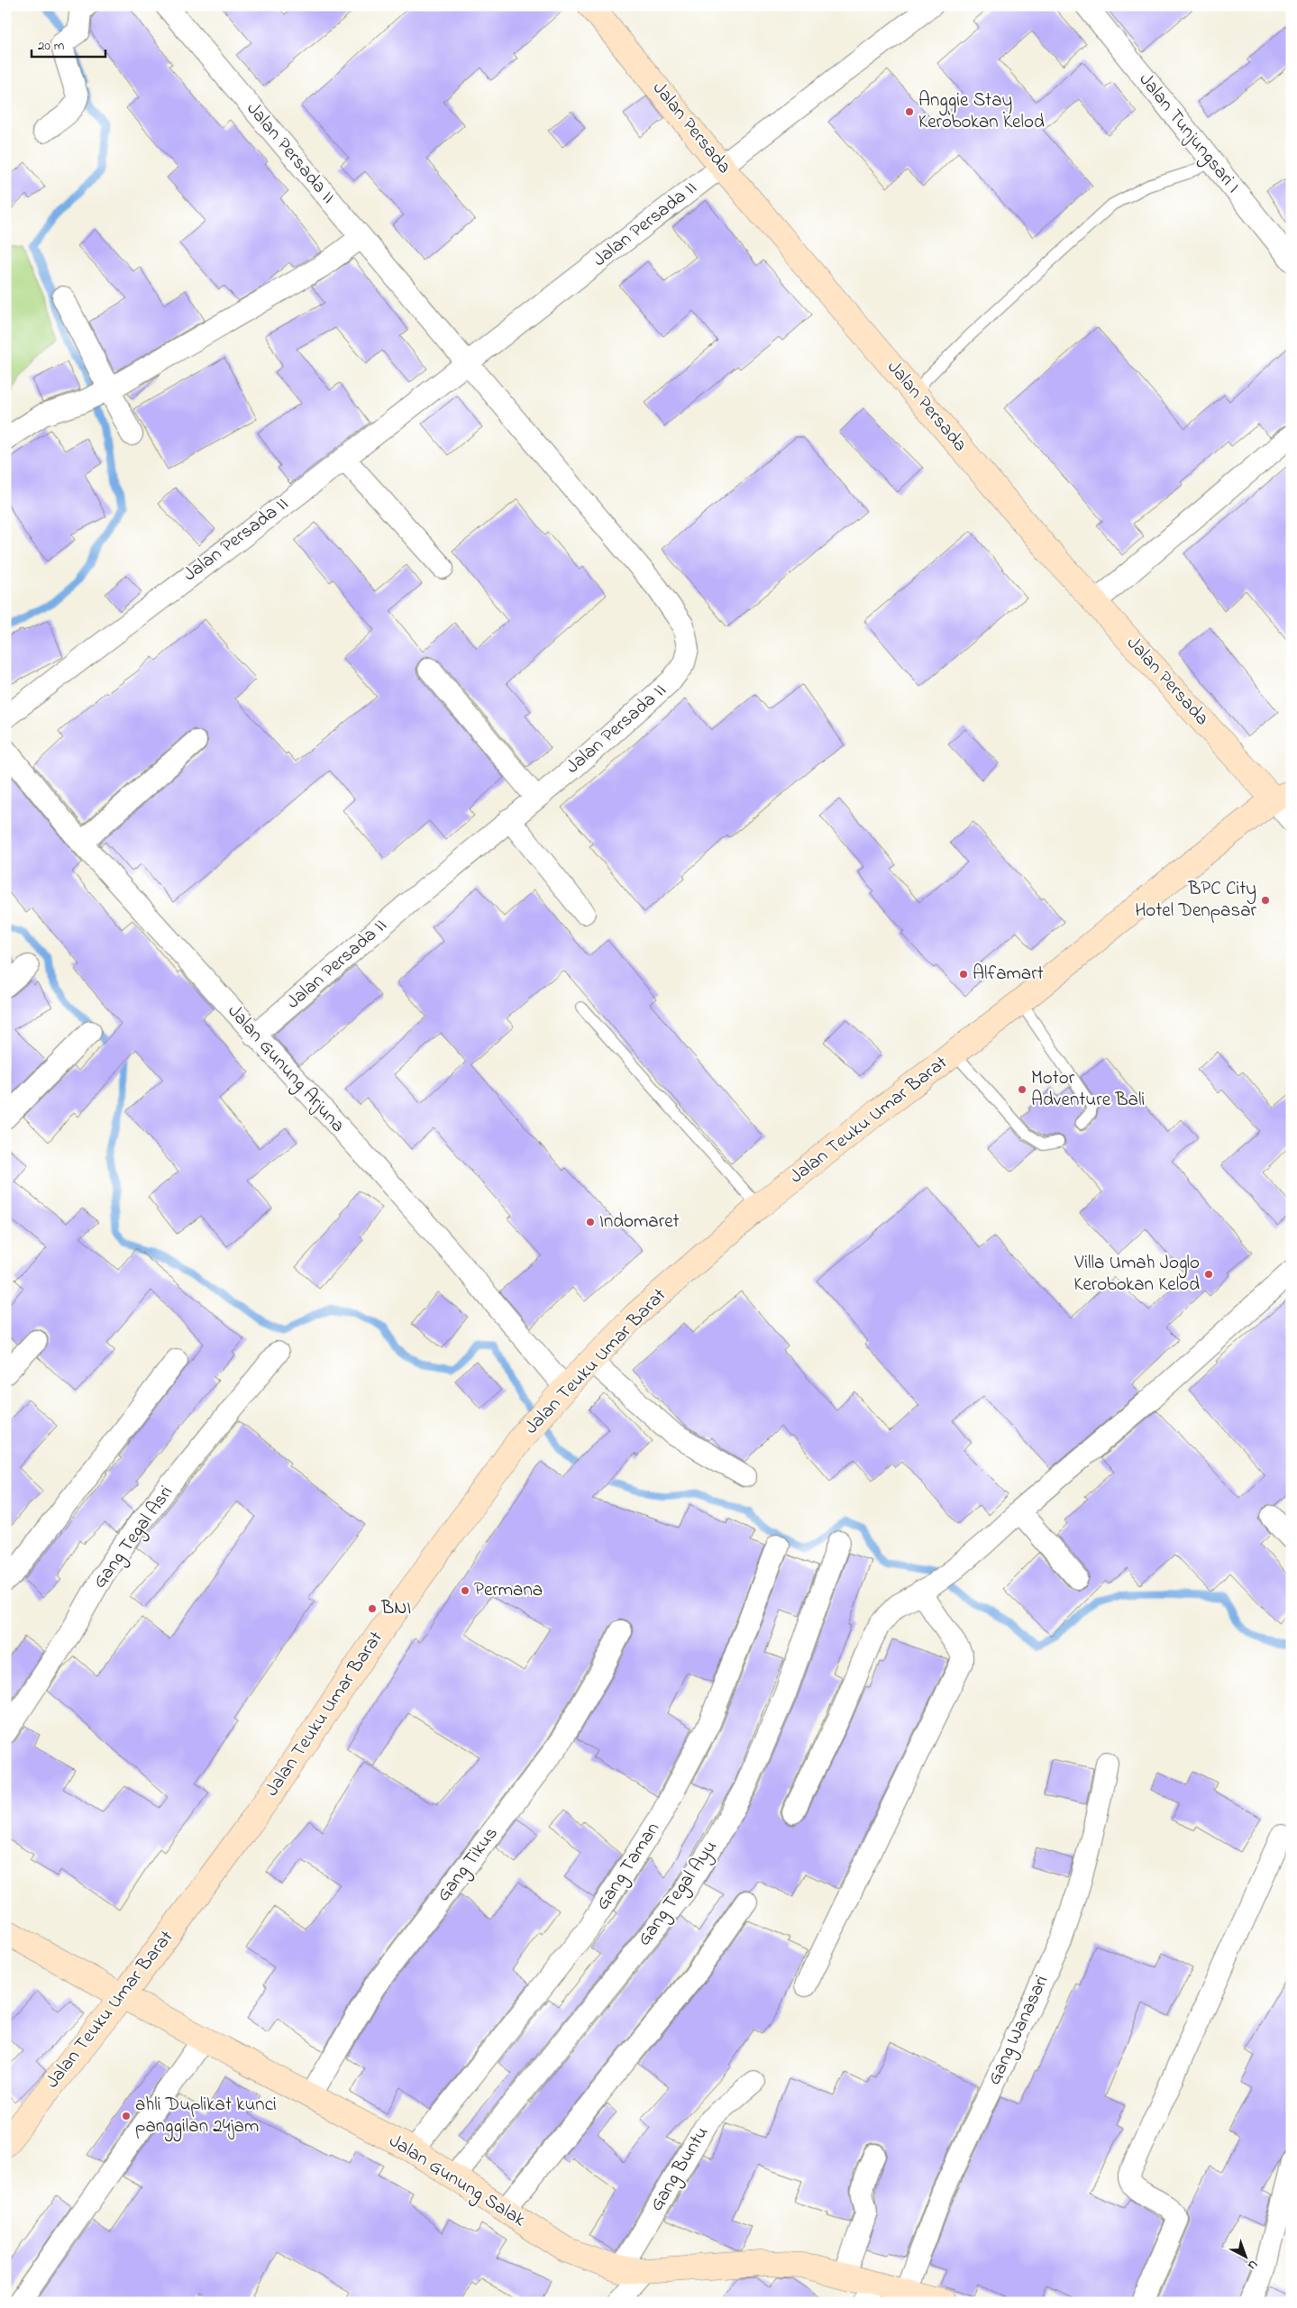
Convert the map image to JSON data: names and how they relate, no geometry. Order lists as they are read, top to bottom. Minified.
{"streets":{"main road":["Jalan Persada","Jalan Teuku Umar Barat","Jalan Gunung Salak"],"street":["Jalan Tunjungsari I","Jalan Persada II","Jalan Gunung Arjuna","Gang Tegal Asri","Gang Tikus","Gang Taman","Gang Tegal Ayu","Gang Wanasari","Gang Buntu"]},"crossings":[["Jalan Persada","Jalan Persada II"],["Jalan Persada","Jalan Teuku Umar Barat"],["Jalan Persada II","Jalan Gunung Arjuna"],["Jalan Gunung Arjuna","Jalan Teuku Umar Barat"],["Jalan Teuku Umar Barat","Jalan Gunung Salak"],["Gang Tikus","Jalan Gunung Salak"],["Gang Taman","Jalan Gunung Salak"],["Gang Tegal Ayu","Jalan Gunung Salak"],["Gang Wanasari","Jalan Gunung Salak"],["Gang Buntu","Jalan Gunung Salak"]],"places":["Anggie Stay Kerobokan Kelod","BPC City Hotel Denpasar","Alfamart","Motor Adventure Bali","Indomaret","Villa Umah Joglo Kerobokan Kelod","Permana","BNI","ahli Duplikat kunci panggilan 24jam"],"scale_bar":"20 m","north":"bottom right"}
